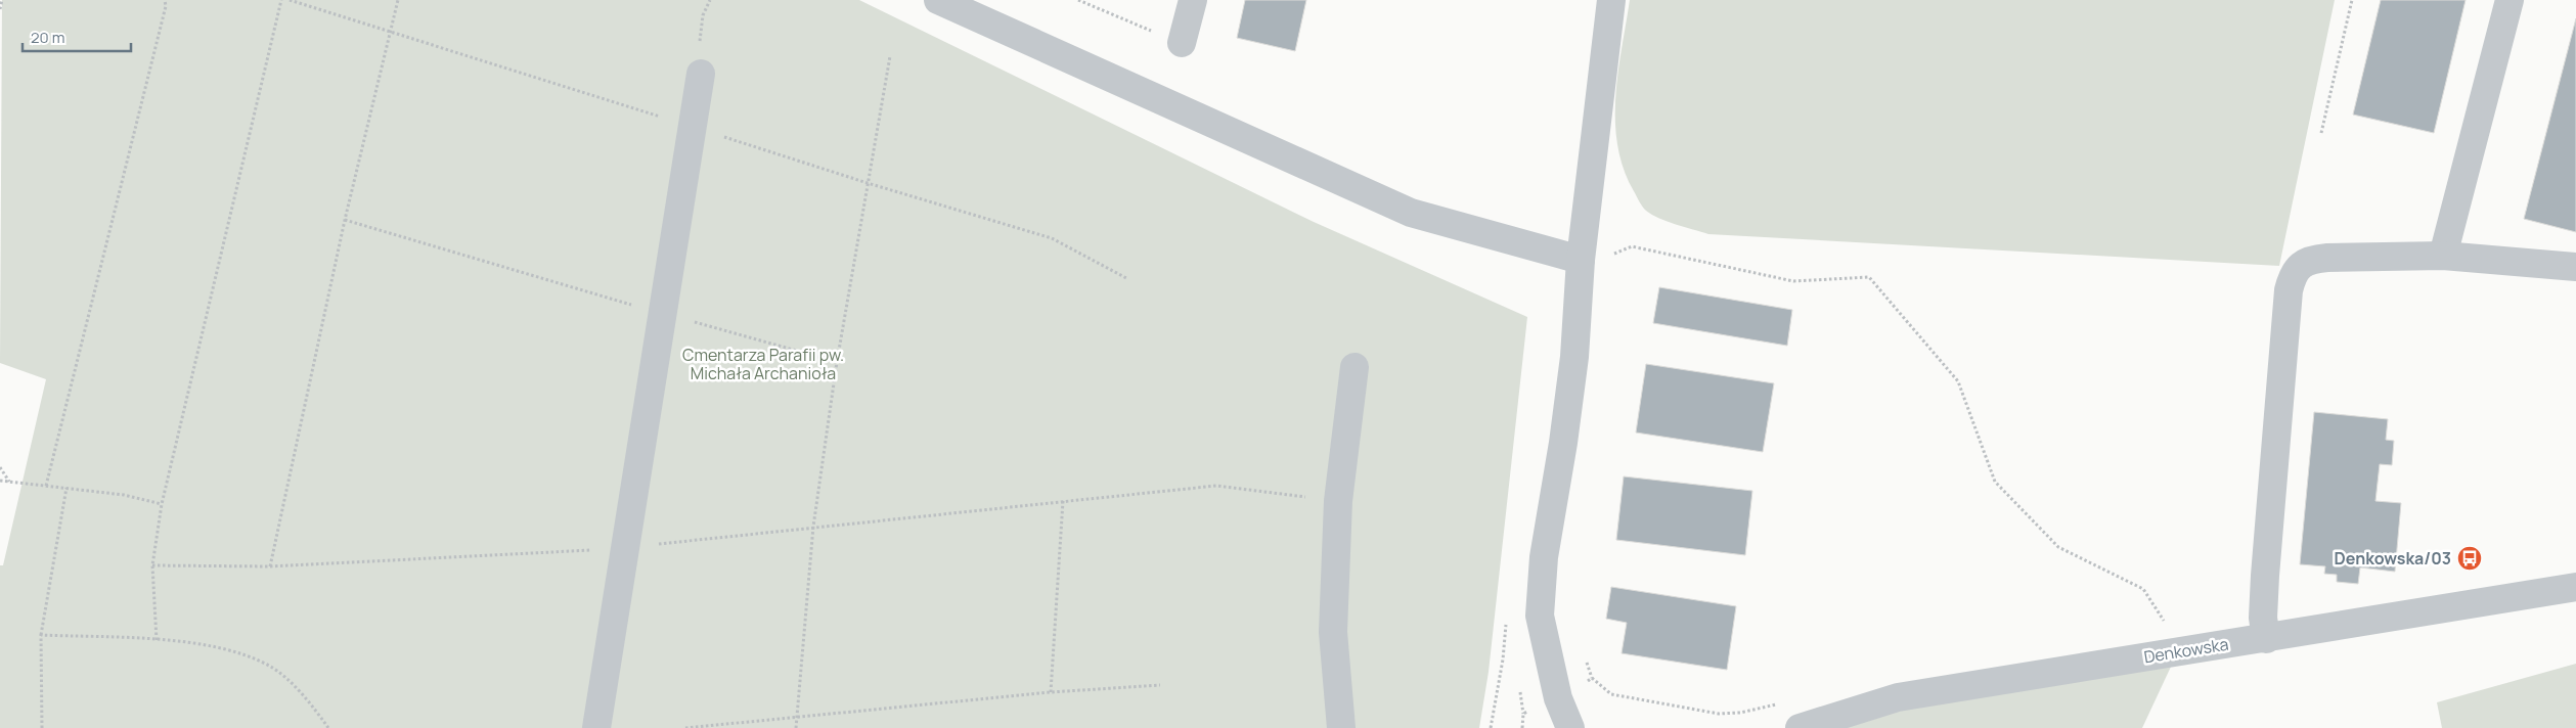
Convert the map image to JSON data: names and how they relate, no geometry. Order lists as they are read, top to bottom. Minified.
{"streets":{"street":["Denkowska"]},"parks":["Cmentarza Parafii pw. Michała Archanioła"],"places":{"bus stop":["Denkowska/03"]},"scale_bar":"20 m"}
